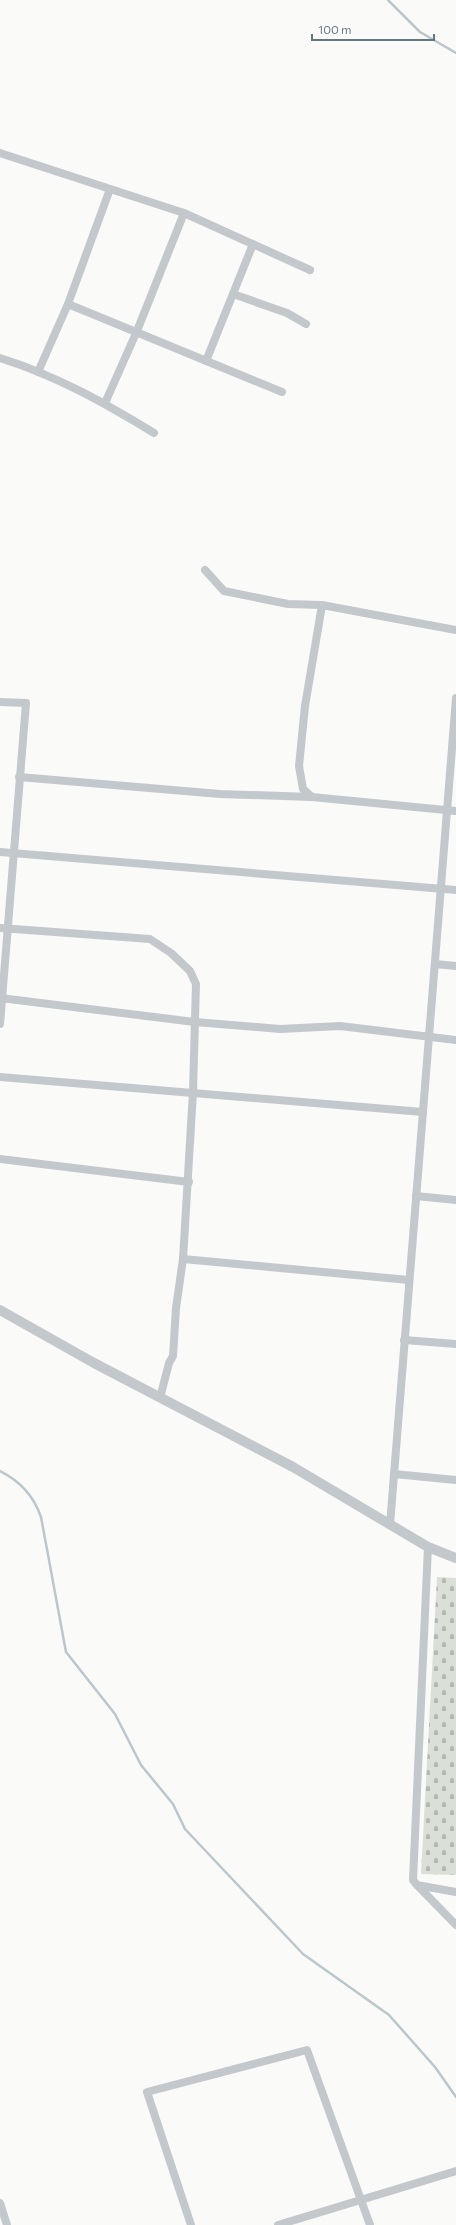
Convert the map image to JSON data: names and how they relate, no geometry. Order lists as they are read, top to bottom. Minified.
{"scale_bar":"100 m"}
